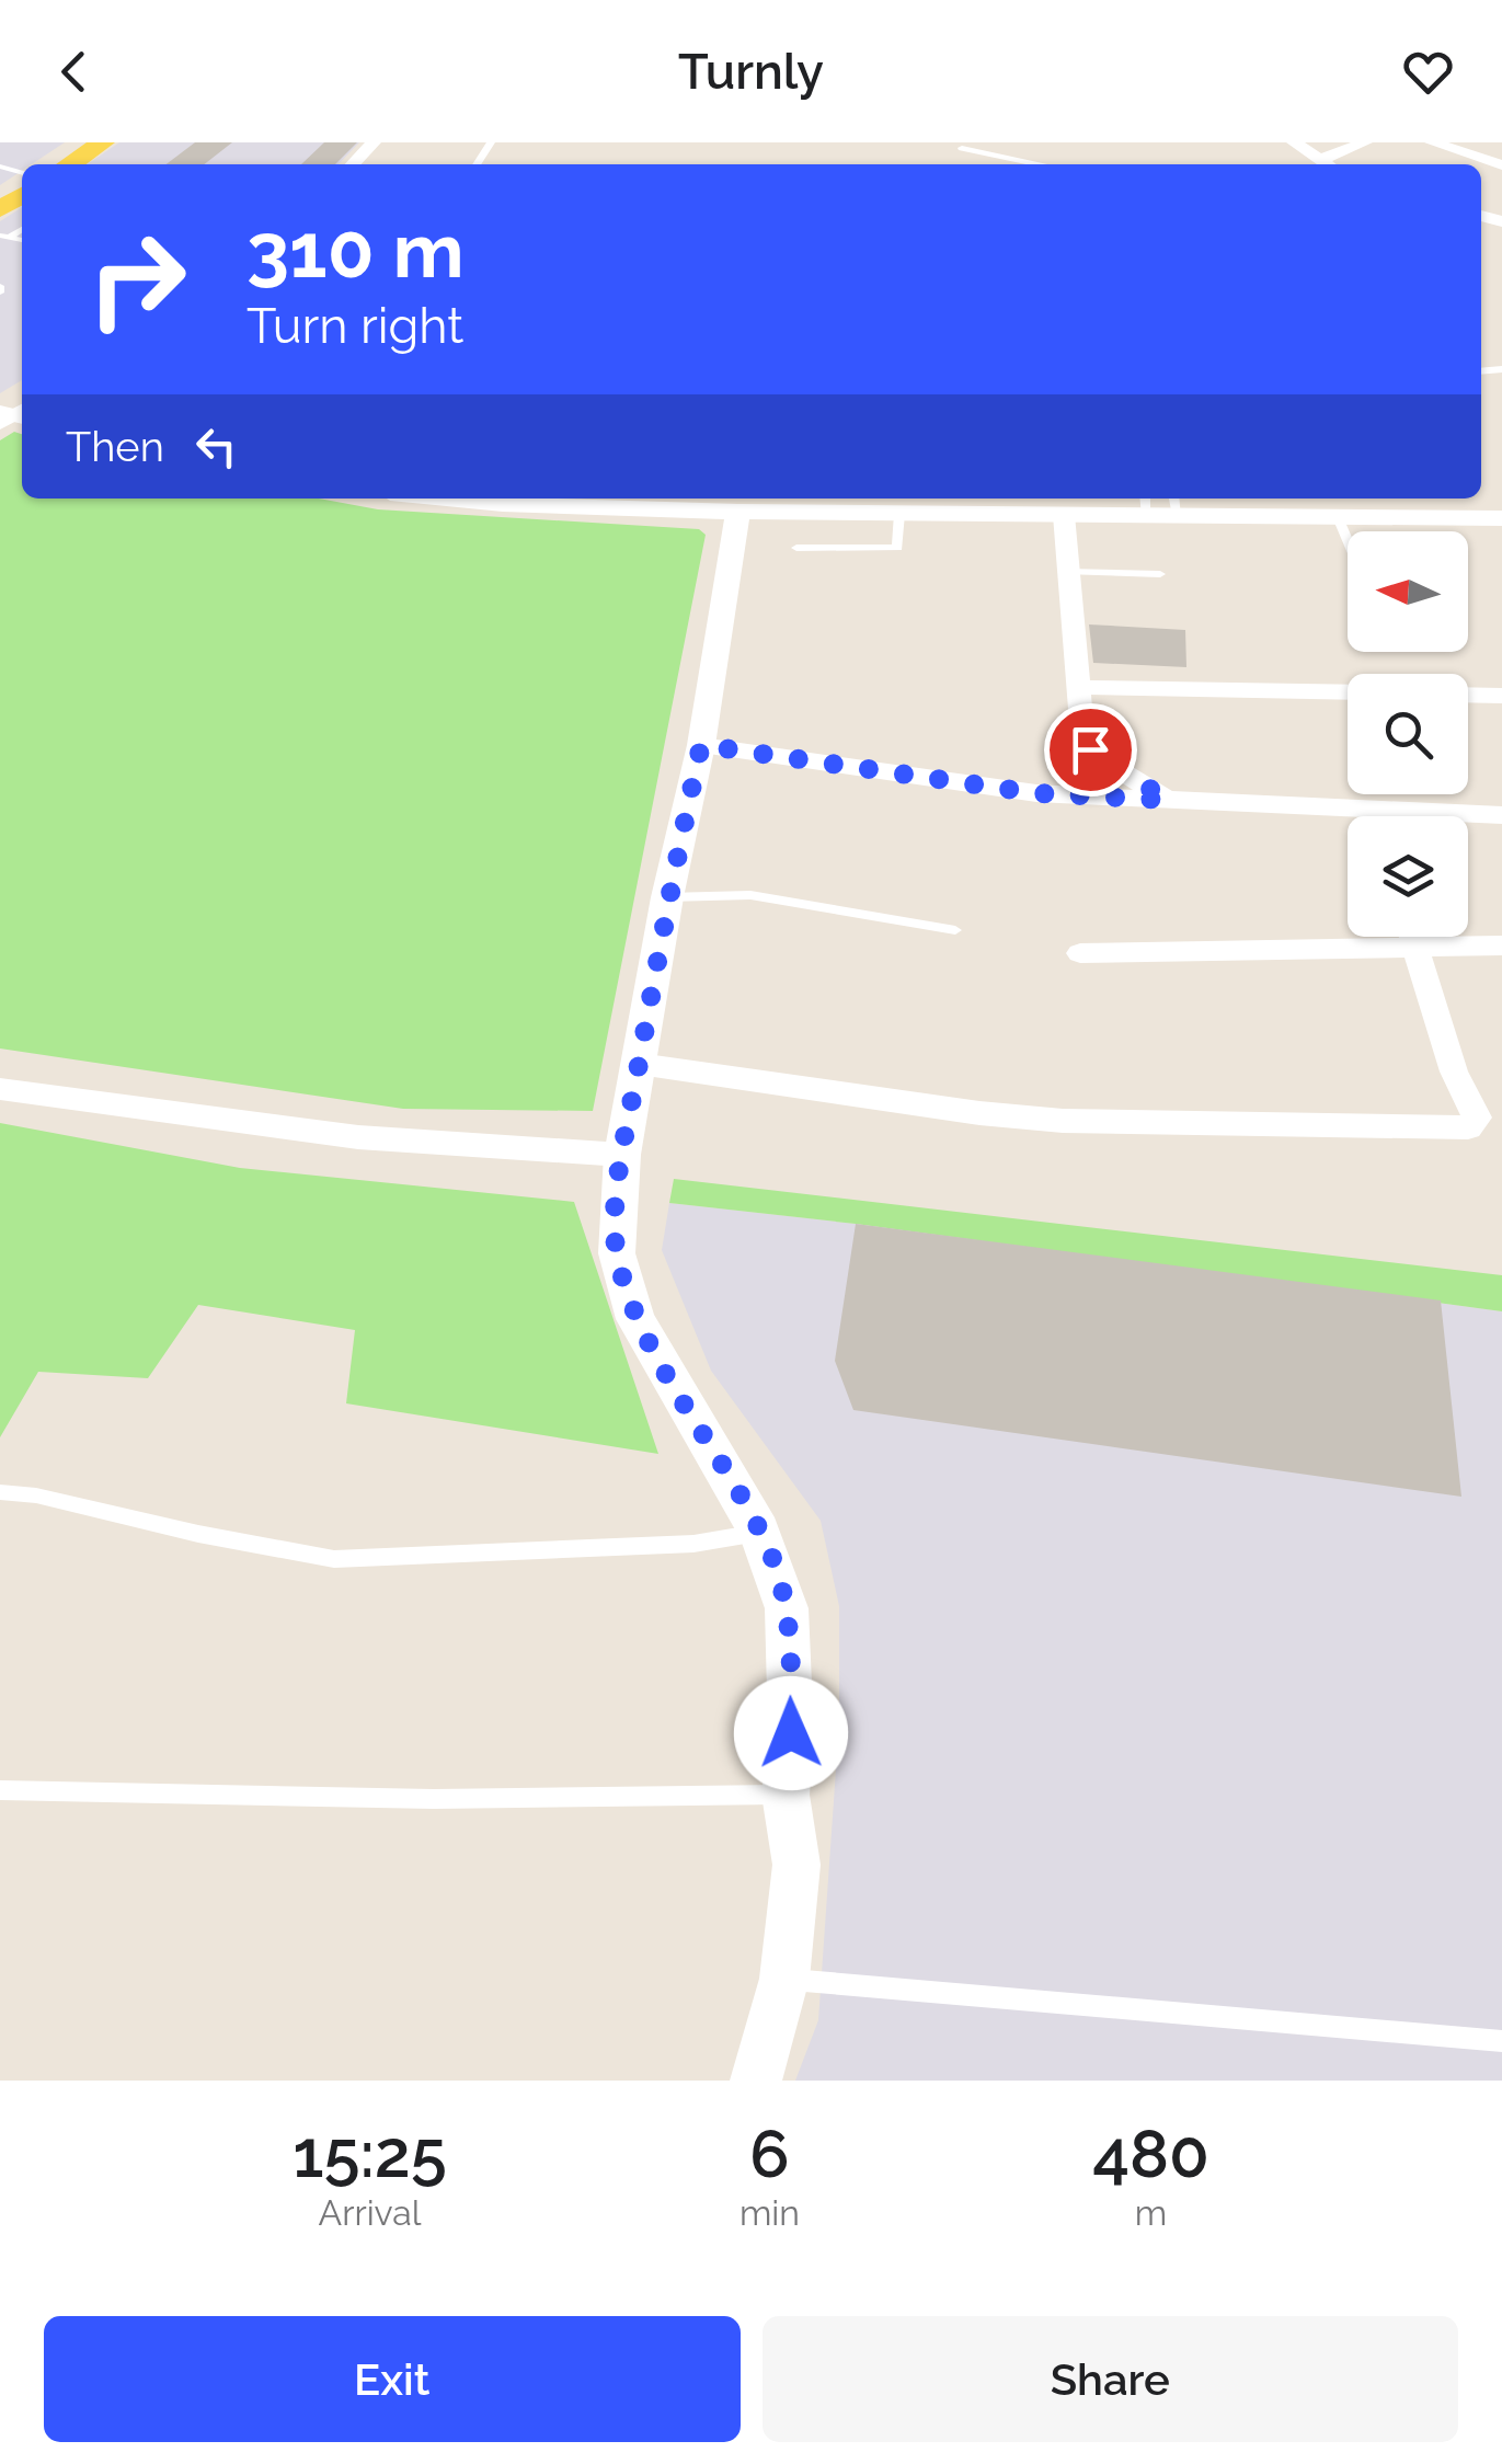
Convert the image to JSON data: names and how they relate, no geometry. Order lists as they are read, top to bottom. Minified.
{"north":"left","page":{"header":"Turnly","turn":["310 m","Turn right"],"then":"Then","eta":["15:25","Arrival","6","min","480","m"],"buttons":["Exit","Share"]}}
